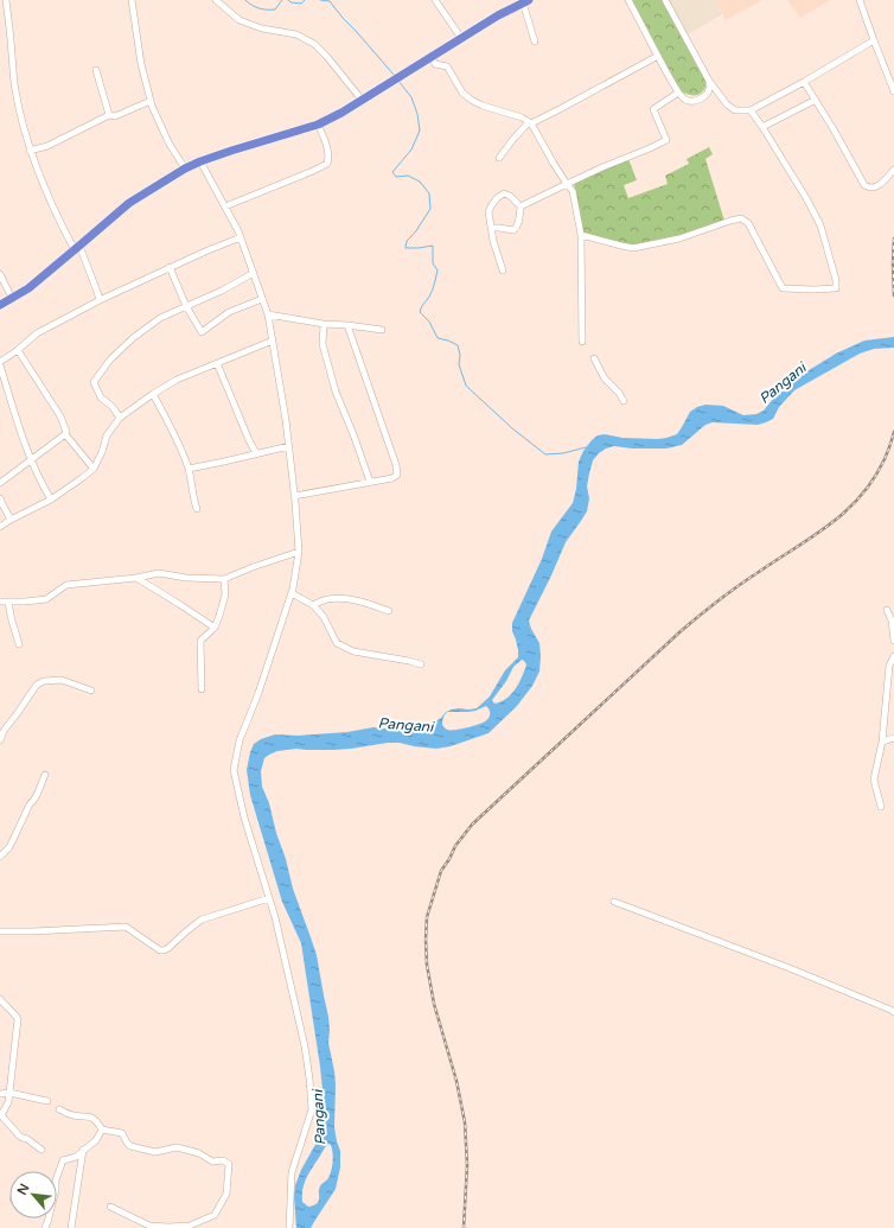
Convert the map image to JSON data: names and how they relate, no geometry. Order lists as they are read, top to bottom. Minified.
{"water":["Pangani"],"north":"top left"}
